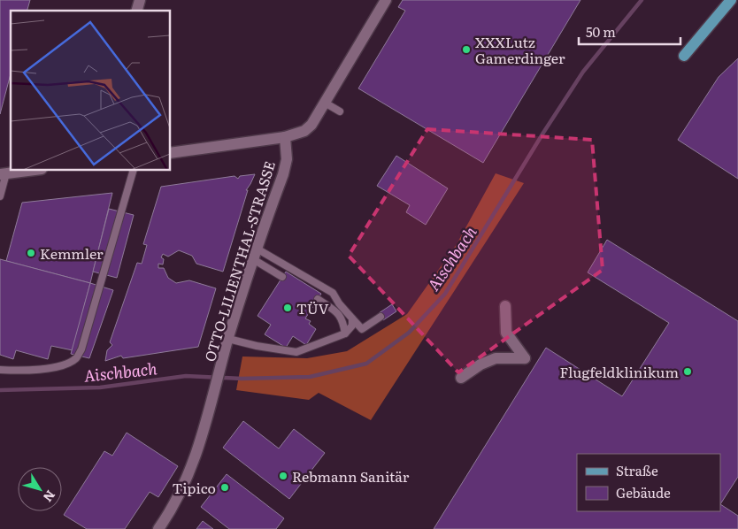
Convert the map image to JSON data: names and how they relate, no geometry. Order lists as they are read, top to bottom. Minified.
{"streets":{"street":["OTTO-LILIENTHAL-STRASSE"]},"water":["Aischbach"],"places":["XXXLutz Gamerdinger","Kemmler","TÜV","Flugfeldklinikum","Rebmann Sanitär","Tipico"],"legend":["Straße","Gebäude"],"scale_bar":"50 m","north":"bottom right"}
